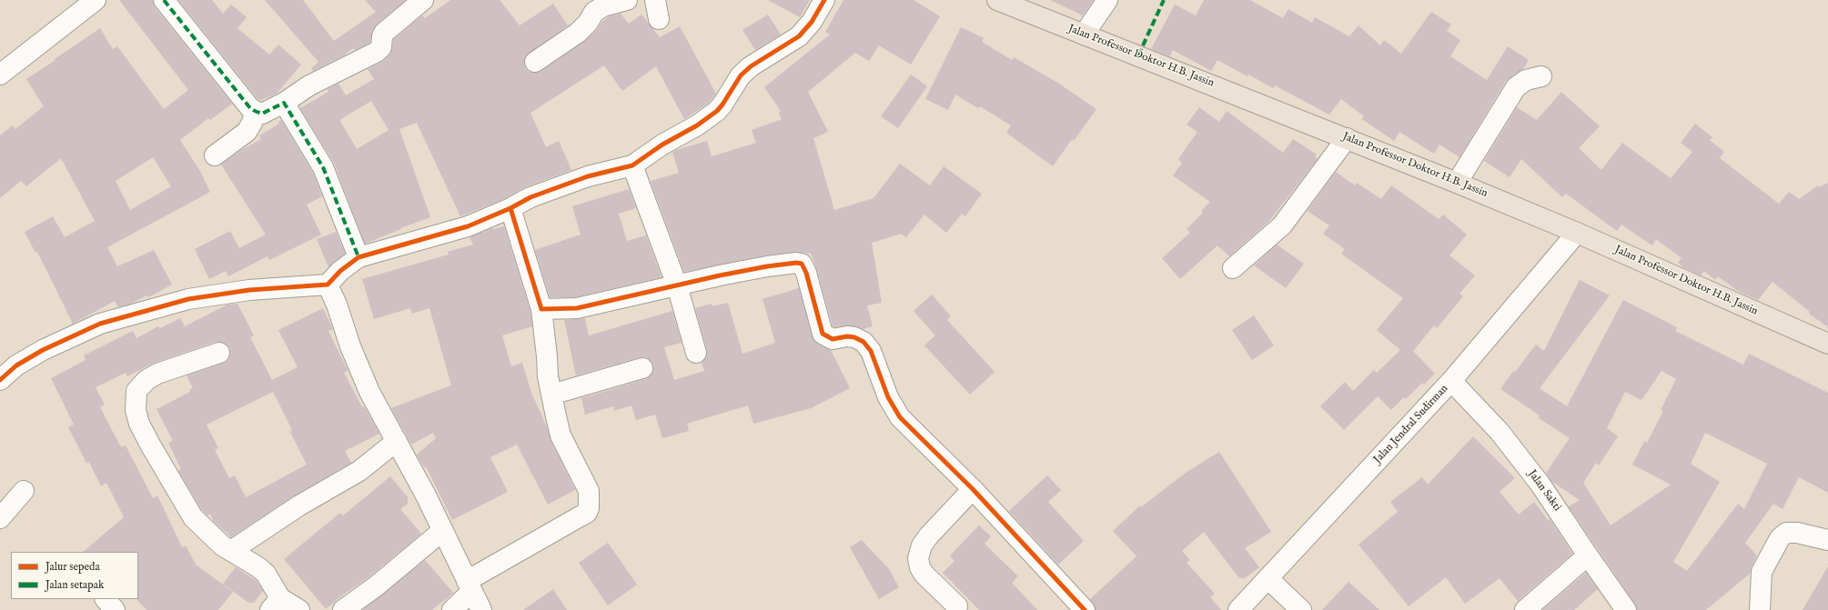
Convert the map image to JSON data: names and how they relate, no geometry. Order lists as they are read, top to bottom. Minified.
{"streets":{"highway":["Jalan Professor Doktor H.B. Jassin"],"street":["Jalan Jendral Sudirman","Jalan Sakti"]},"crossings":[["Jalan Professor Doktor H.B. Jassin","Jalan Jendral Sudirman"],["Jalan Jendral Sudirman","Jalan Sakti"]],"legend":["Jalur sepeda","Jalan setapak"]}
